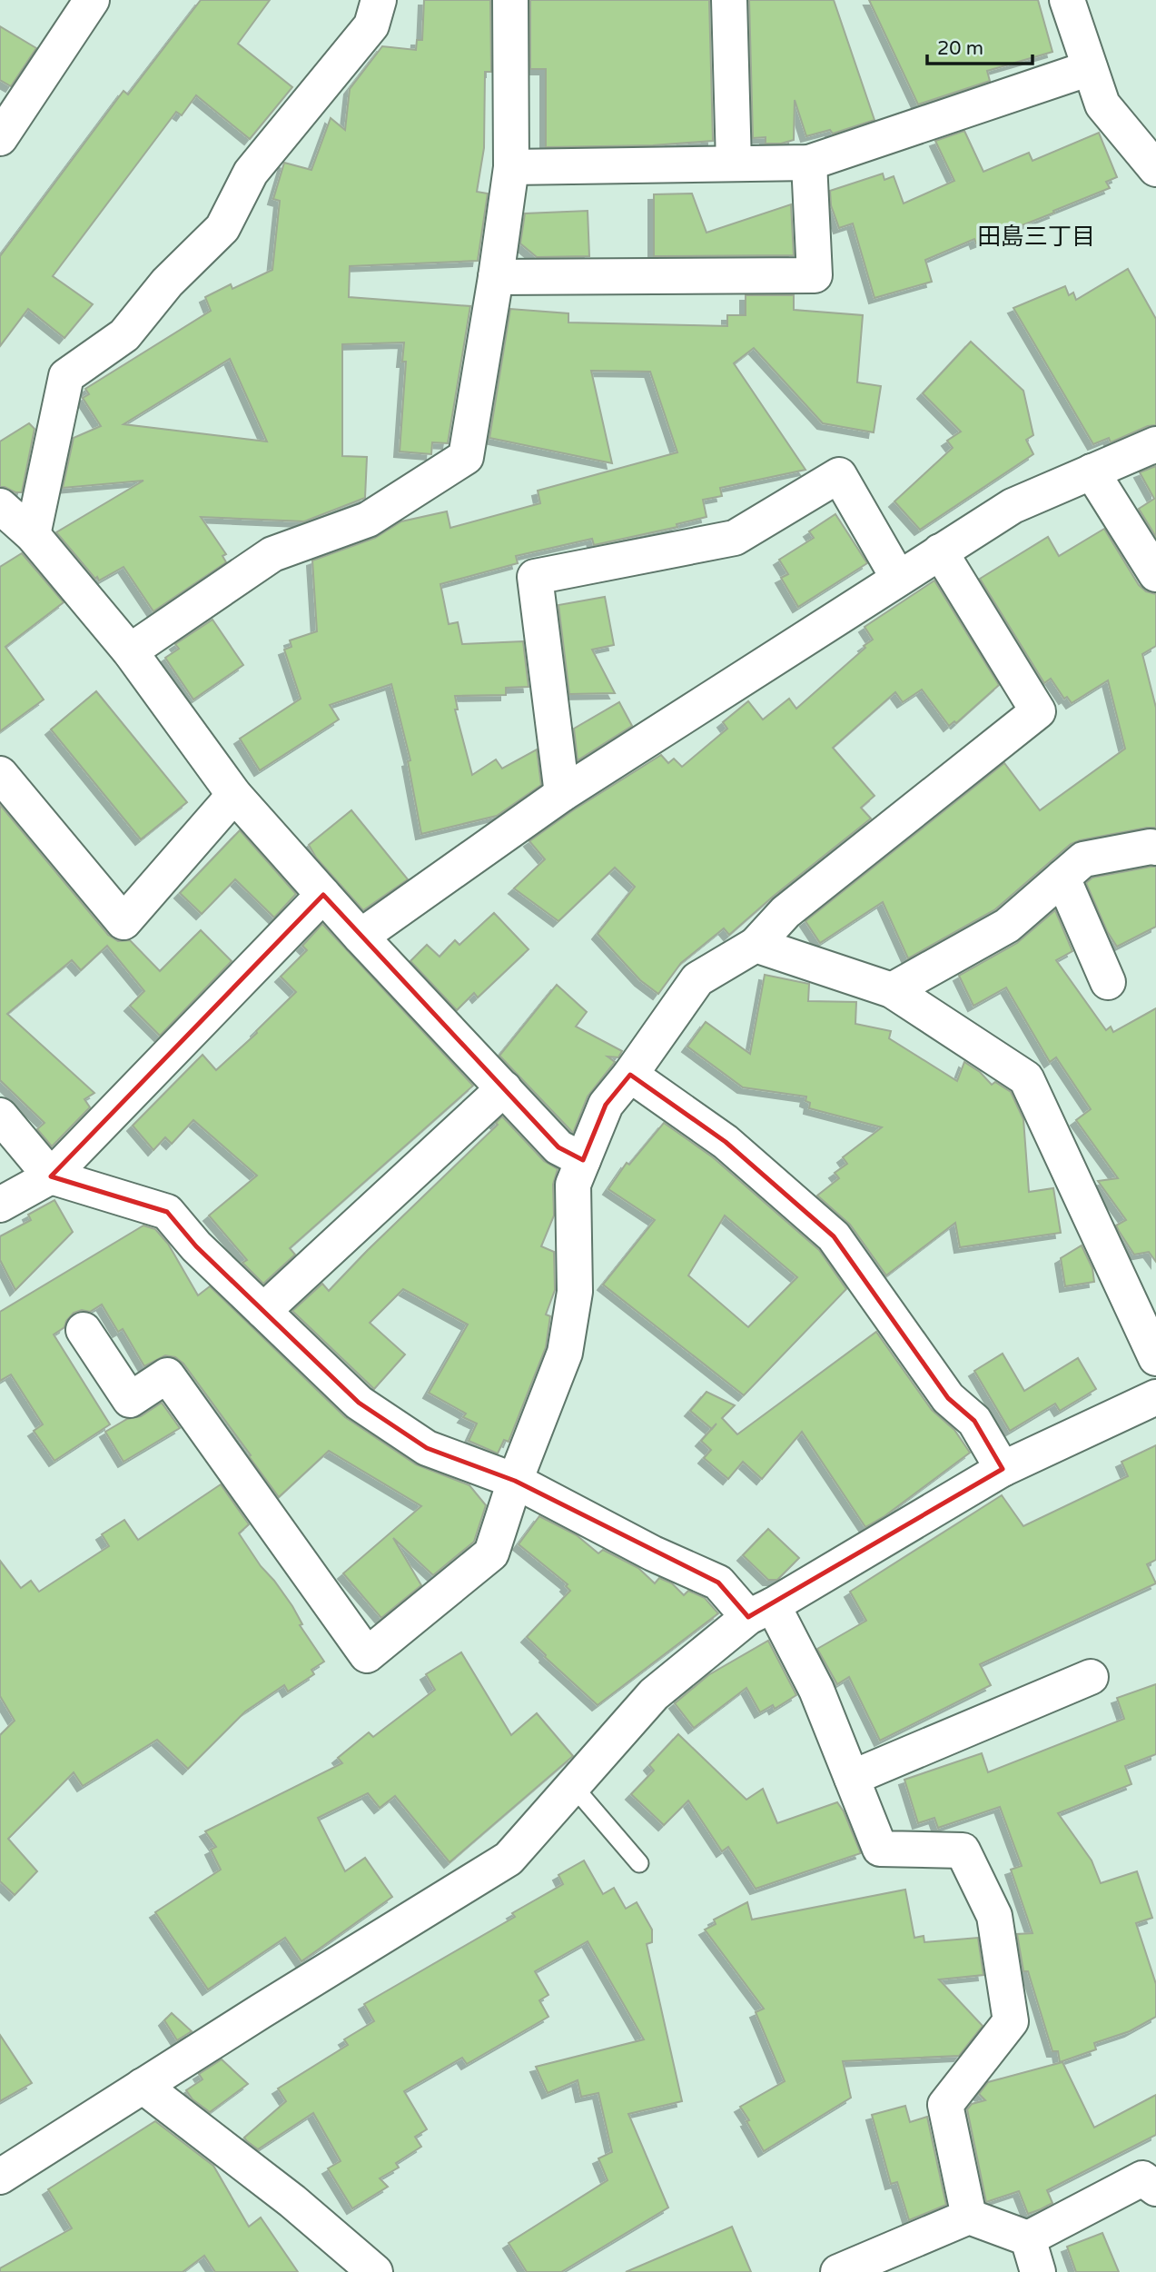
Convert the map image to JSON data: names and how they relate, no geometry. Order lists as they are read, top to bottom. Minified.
{"districts":["田島三丁目"],"scale_bar":"20 m"}
